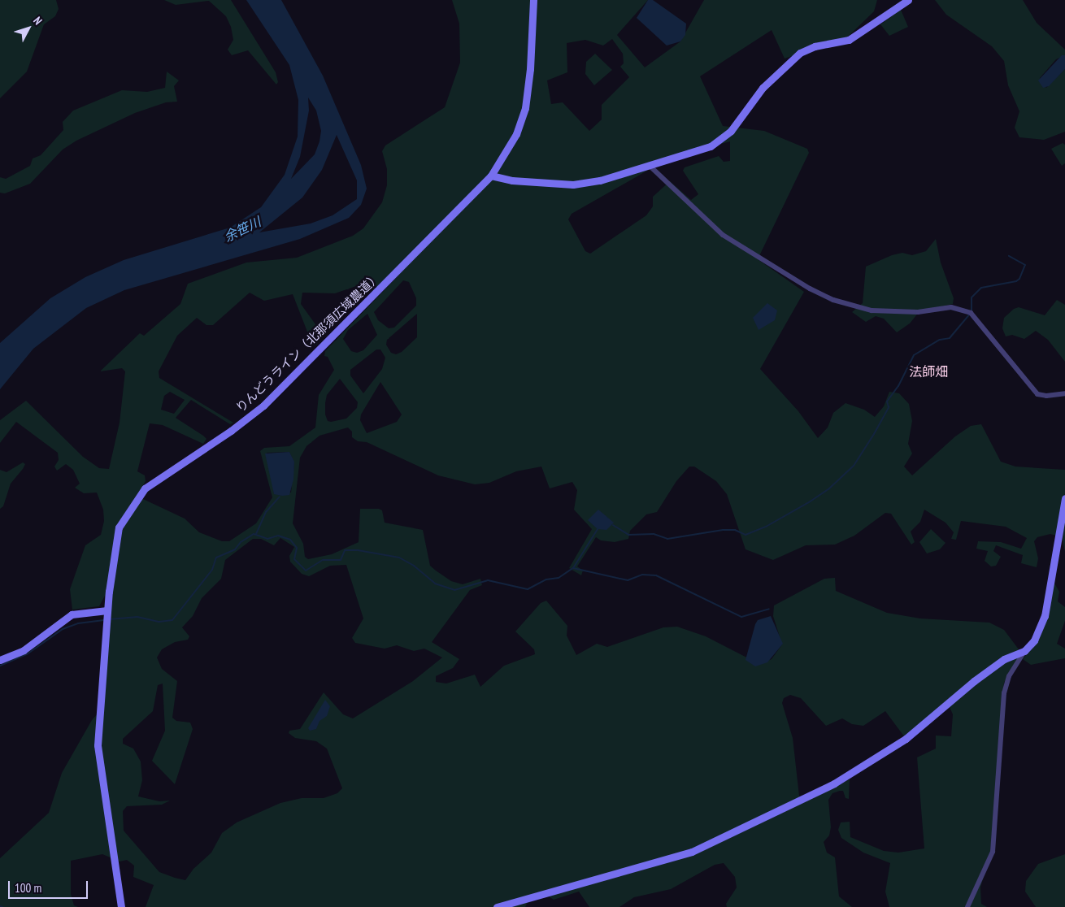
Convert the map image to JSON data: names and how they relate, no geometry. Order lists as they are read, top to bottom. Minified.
{"streets":{"street":["りんどうライン（北那須広域農道）"]},"districts":["法師畑"],"water":["余笹川"],"scale_bar":"100 m","north":"top right"}
